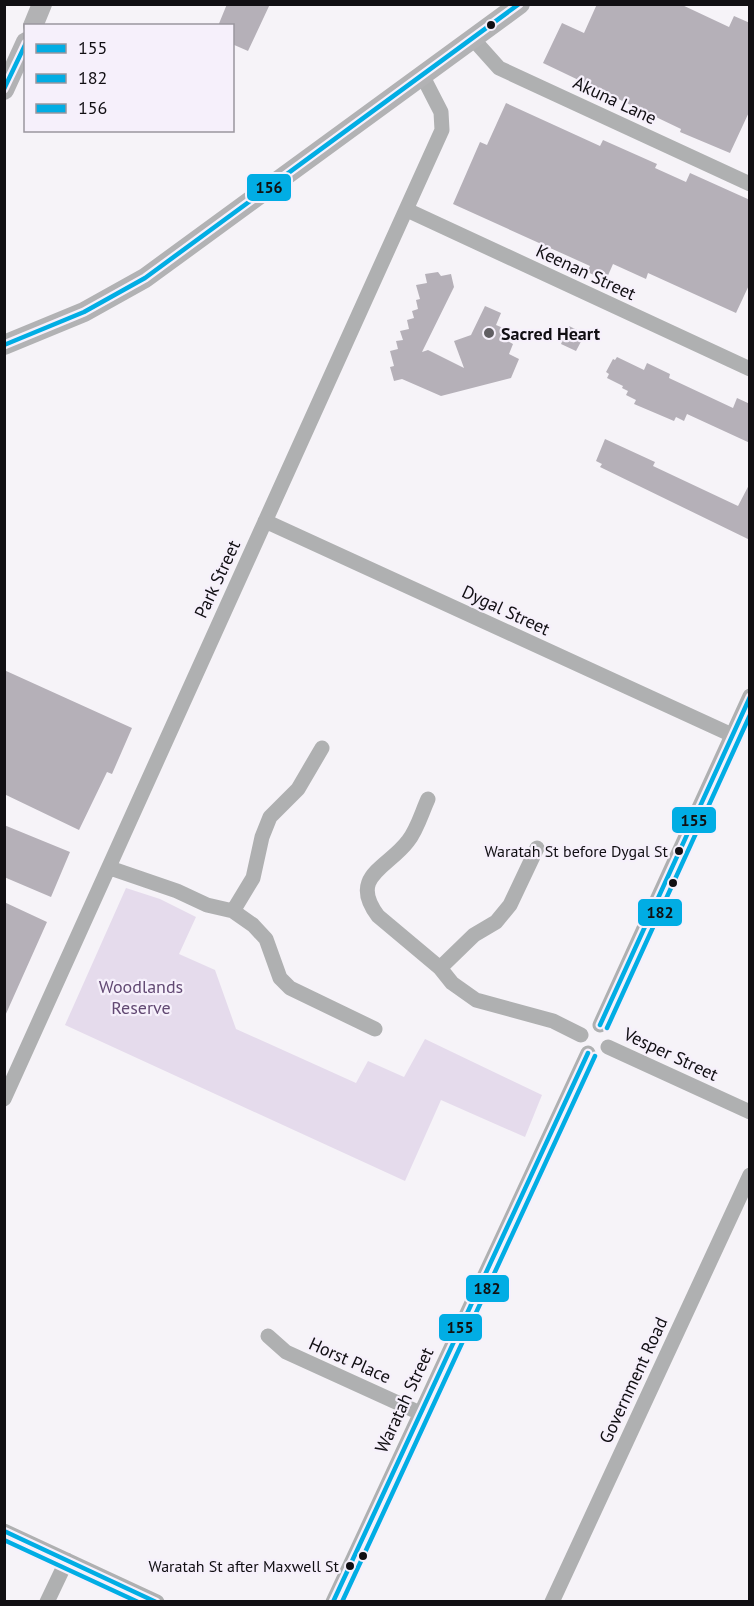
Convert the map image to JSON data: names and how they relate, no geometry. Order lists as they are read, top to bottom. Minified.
{"streets":{"street":["Akuna Lane","Keenan Street","Park Street","Dygal Street","Vesper Street","Horst Place","Government Road","Waratah Street"]},"crossings":[["Keenan Street","Park Street"],["Park Street","Dygal Street"],["Vesper Street","Waratah Street"],["Horst Place","Waratah Street"]],"parks":["Woodlands Reserve"],"places":["Sacred Heart","Waratah St before Dygal St","Waratah St after Maxwell St"],"lines":["transit line 156","transit line 155","transit line 182"],"legend":["155","182","156"]}
